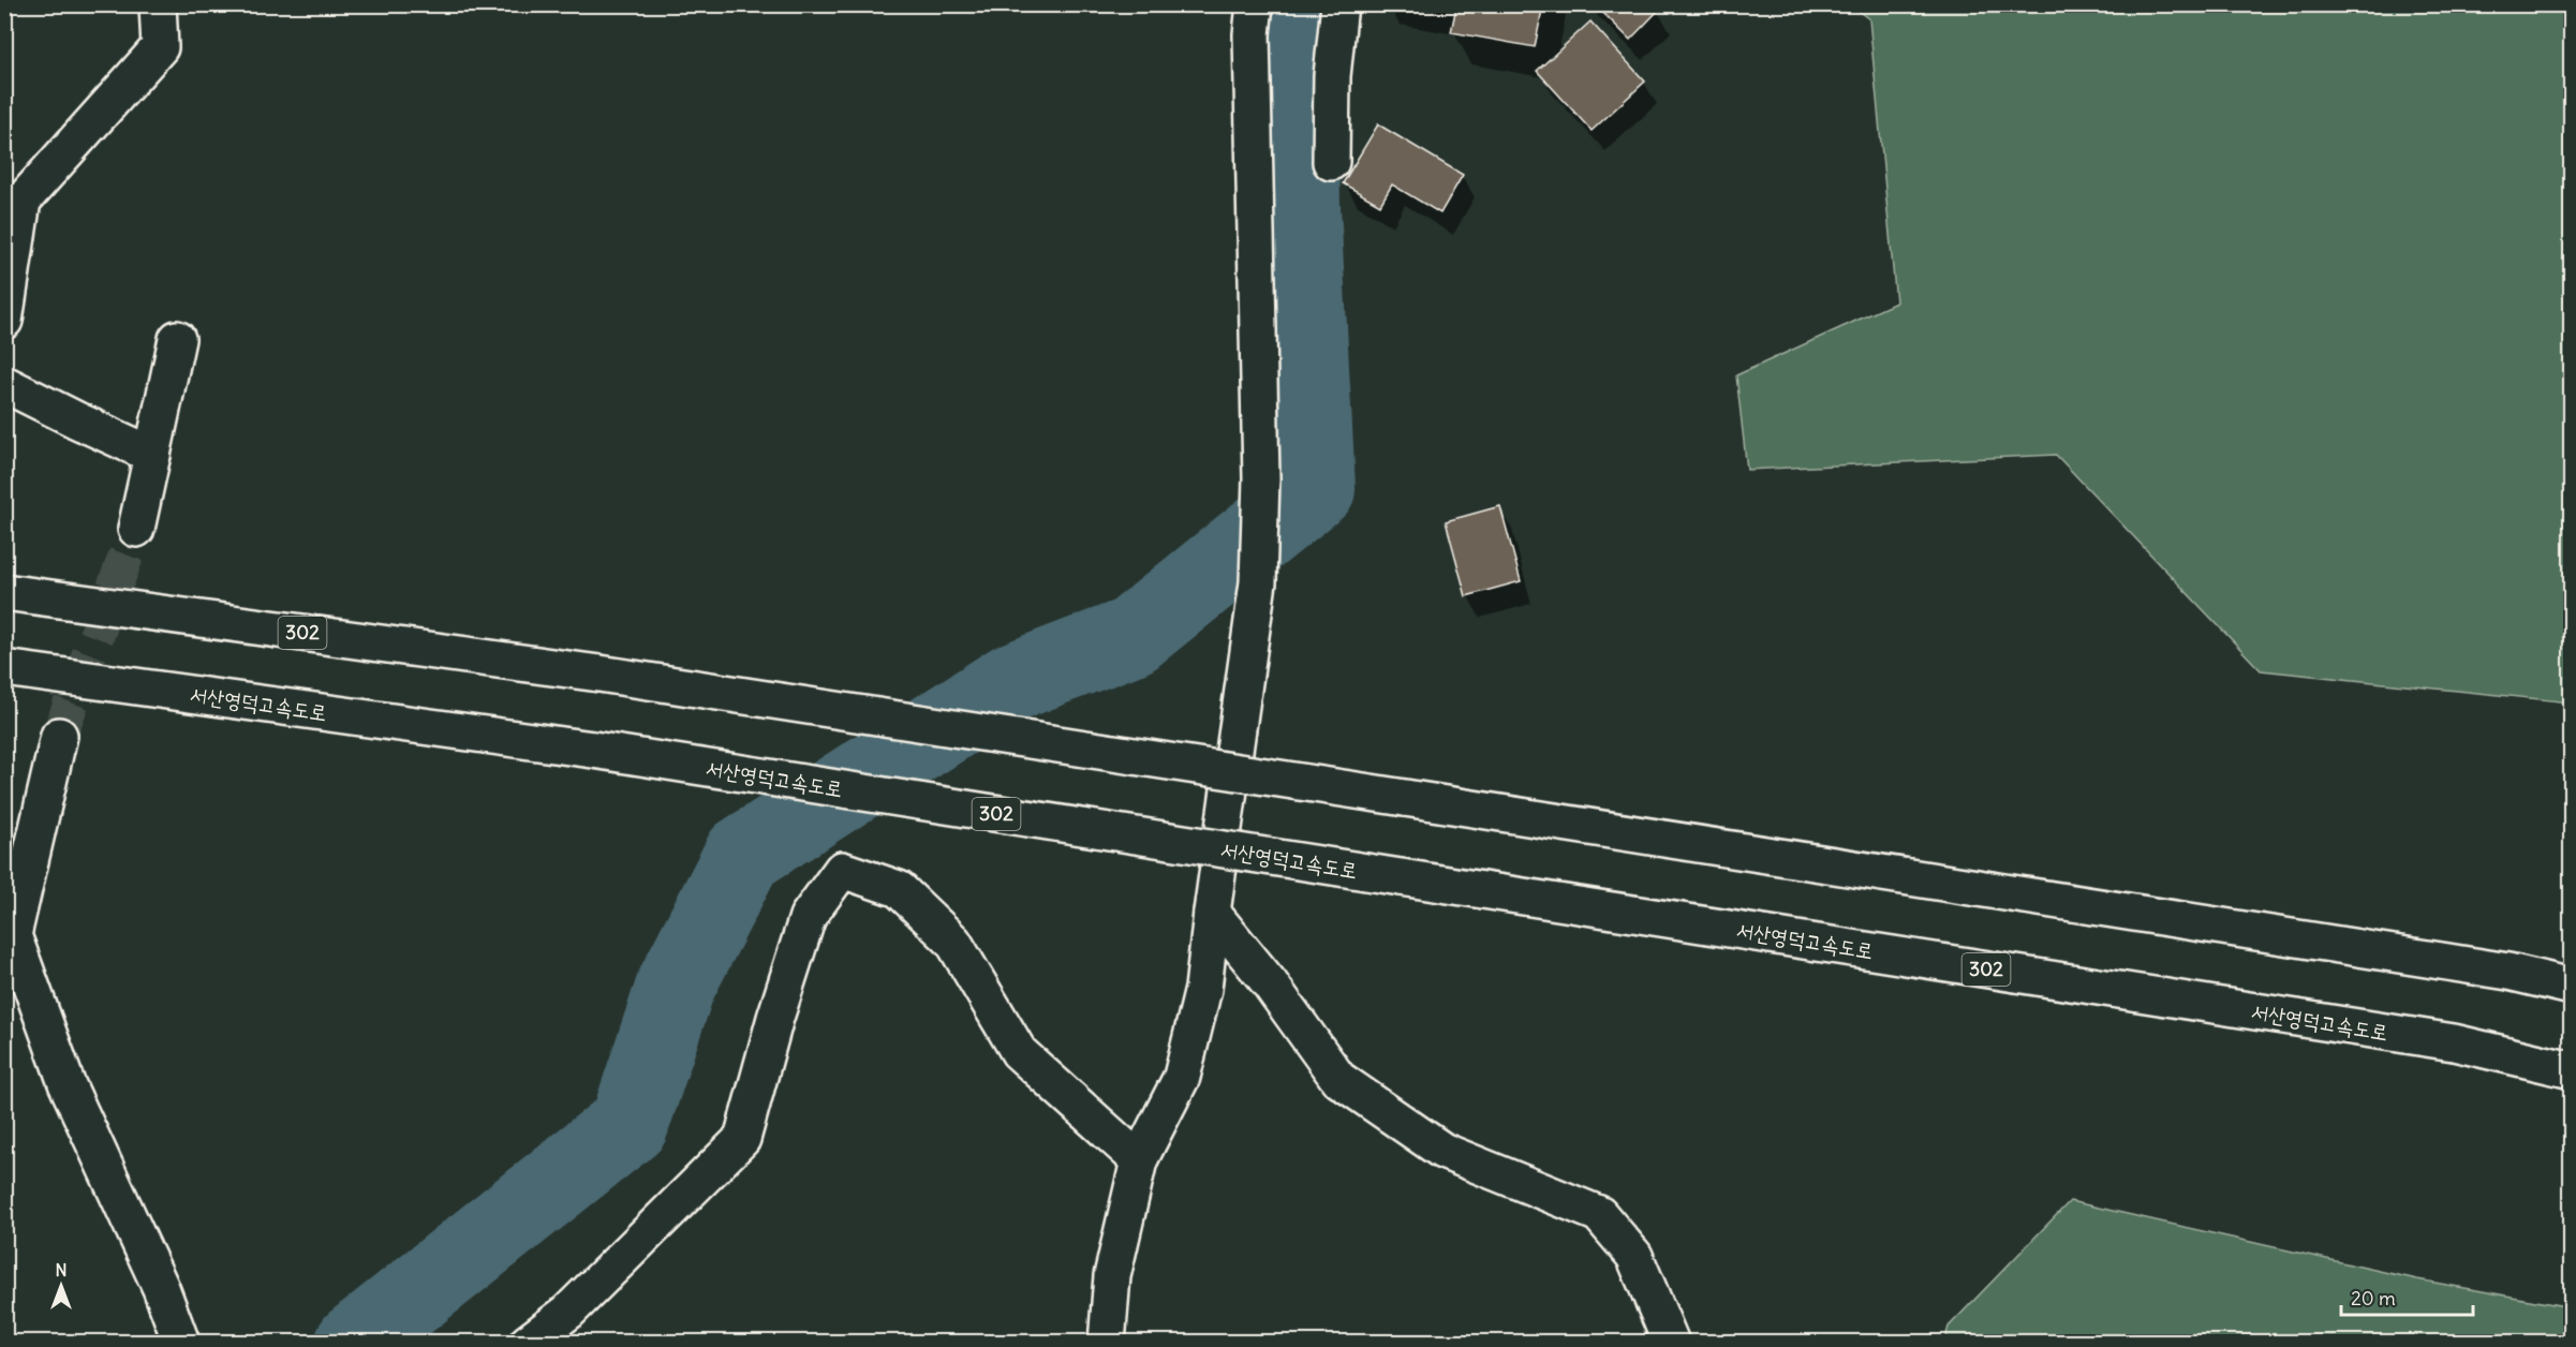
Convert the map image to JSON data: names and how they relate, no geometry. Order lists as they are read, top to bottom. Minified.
{"streets":{"main road":["302","서산영덕고속도로"]},"scale_bar":"20 m","north":"top"}
